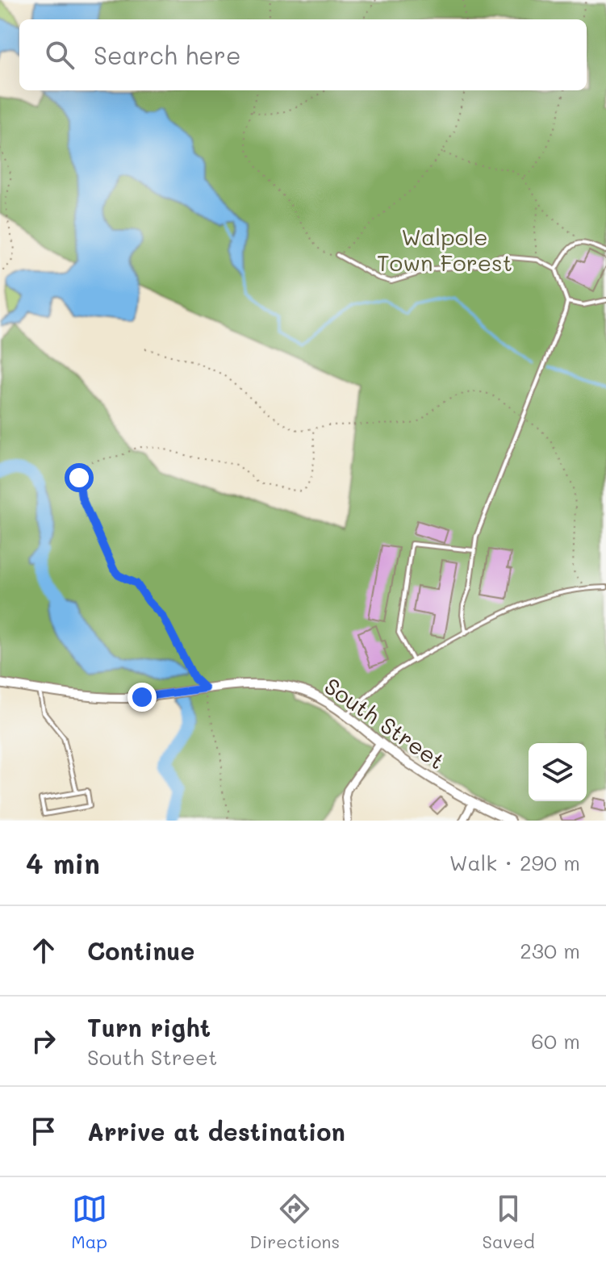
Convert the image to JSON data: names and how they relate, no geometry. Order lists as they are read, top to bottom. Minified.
{"streets":{"street":["South Street"]},"parks":["Walpole Town Forest"],"page":{"search":"Search here","heading":["4 min","Walk · 290 m"],"list":[["Continue","230 m"],["Turn right","South Street","60 m"],"Arrive at destination"],"nav":["Map","Directions","Saved"]}}
